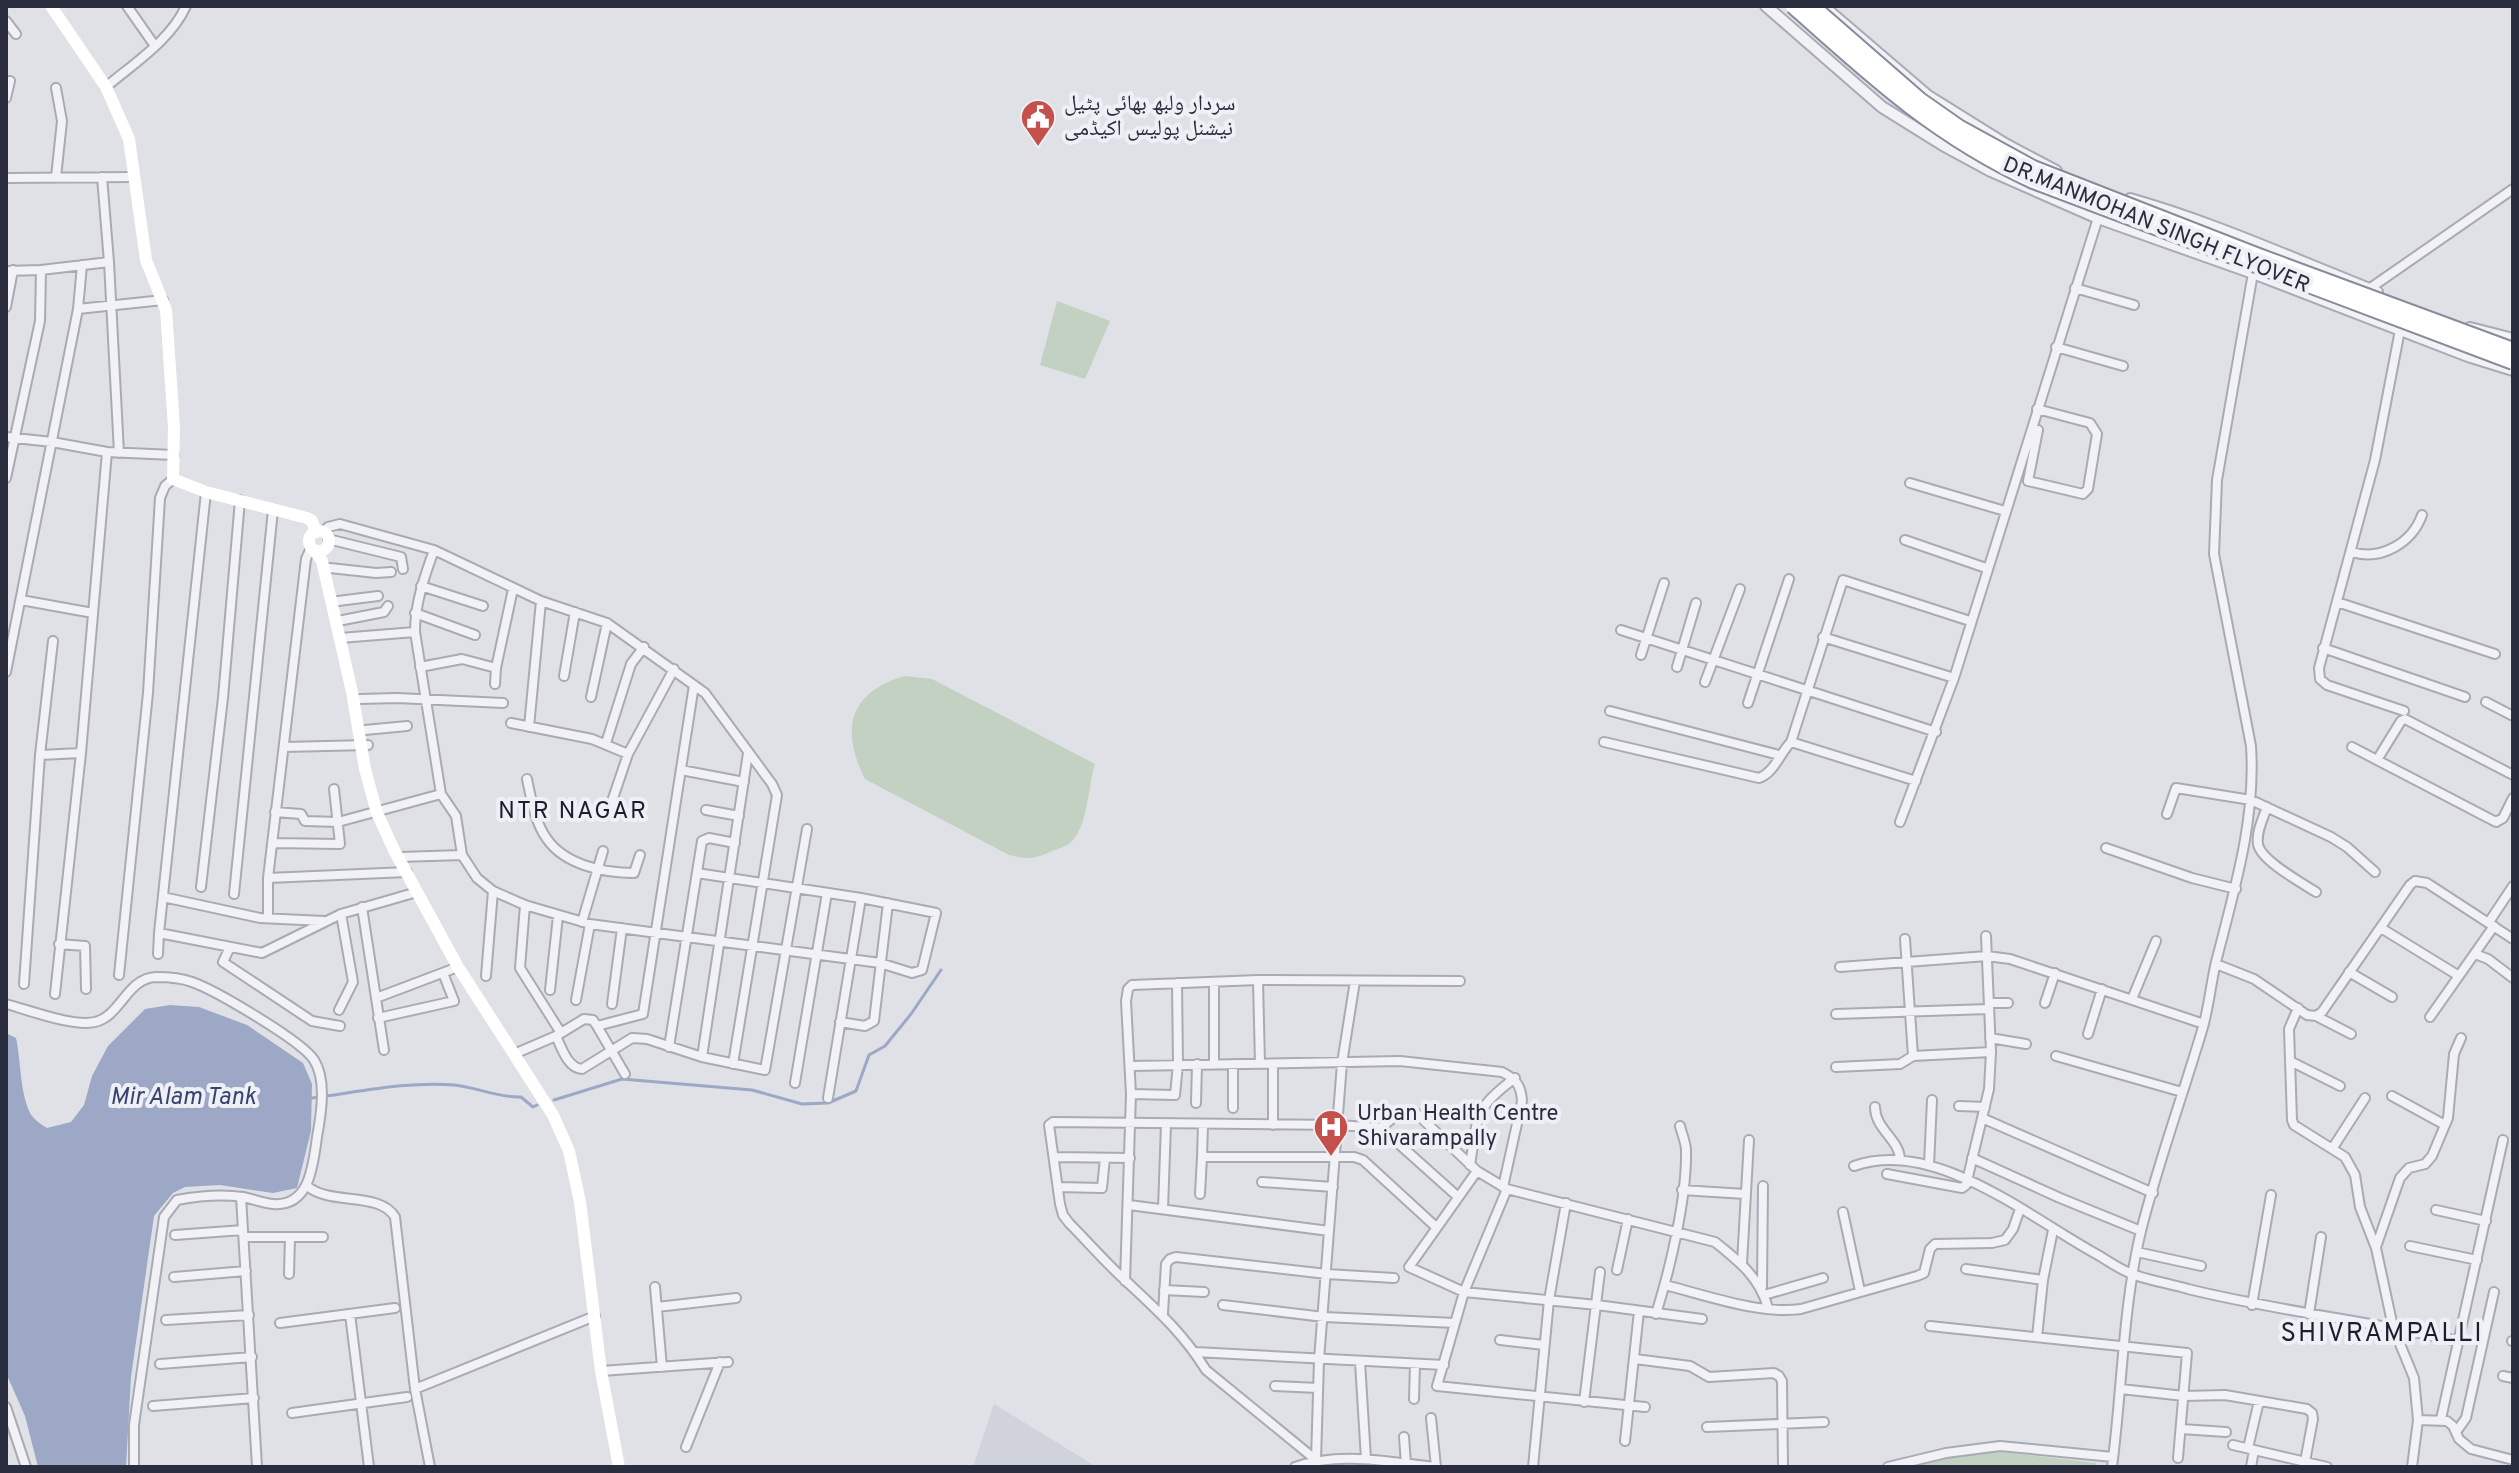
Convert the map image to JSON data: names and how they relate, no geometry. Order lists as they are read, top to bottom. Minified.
{"streets":{"highway":["DR.MANMOHAN SINGH FLYOVER"]},"districts":["NTR NAGAR","SHIVRAMPALLI"],"water":["Mir Alam Tank"],"places":{"public building":["سردار ولبھ بھائی پٹیل نیشنل پولیس اکیڈمی"],"hospital":["Urban Health Centre Shivarampally"]}}
